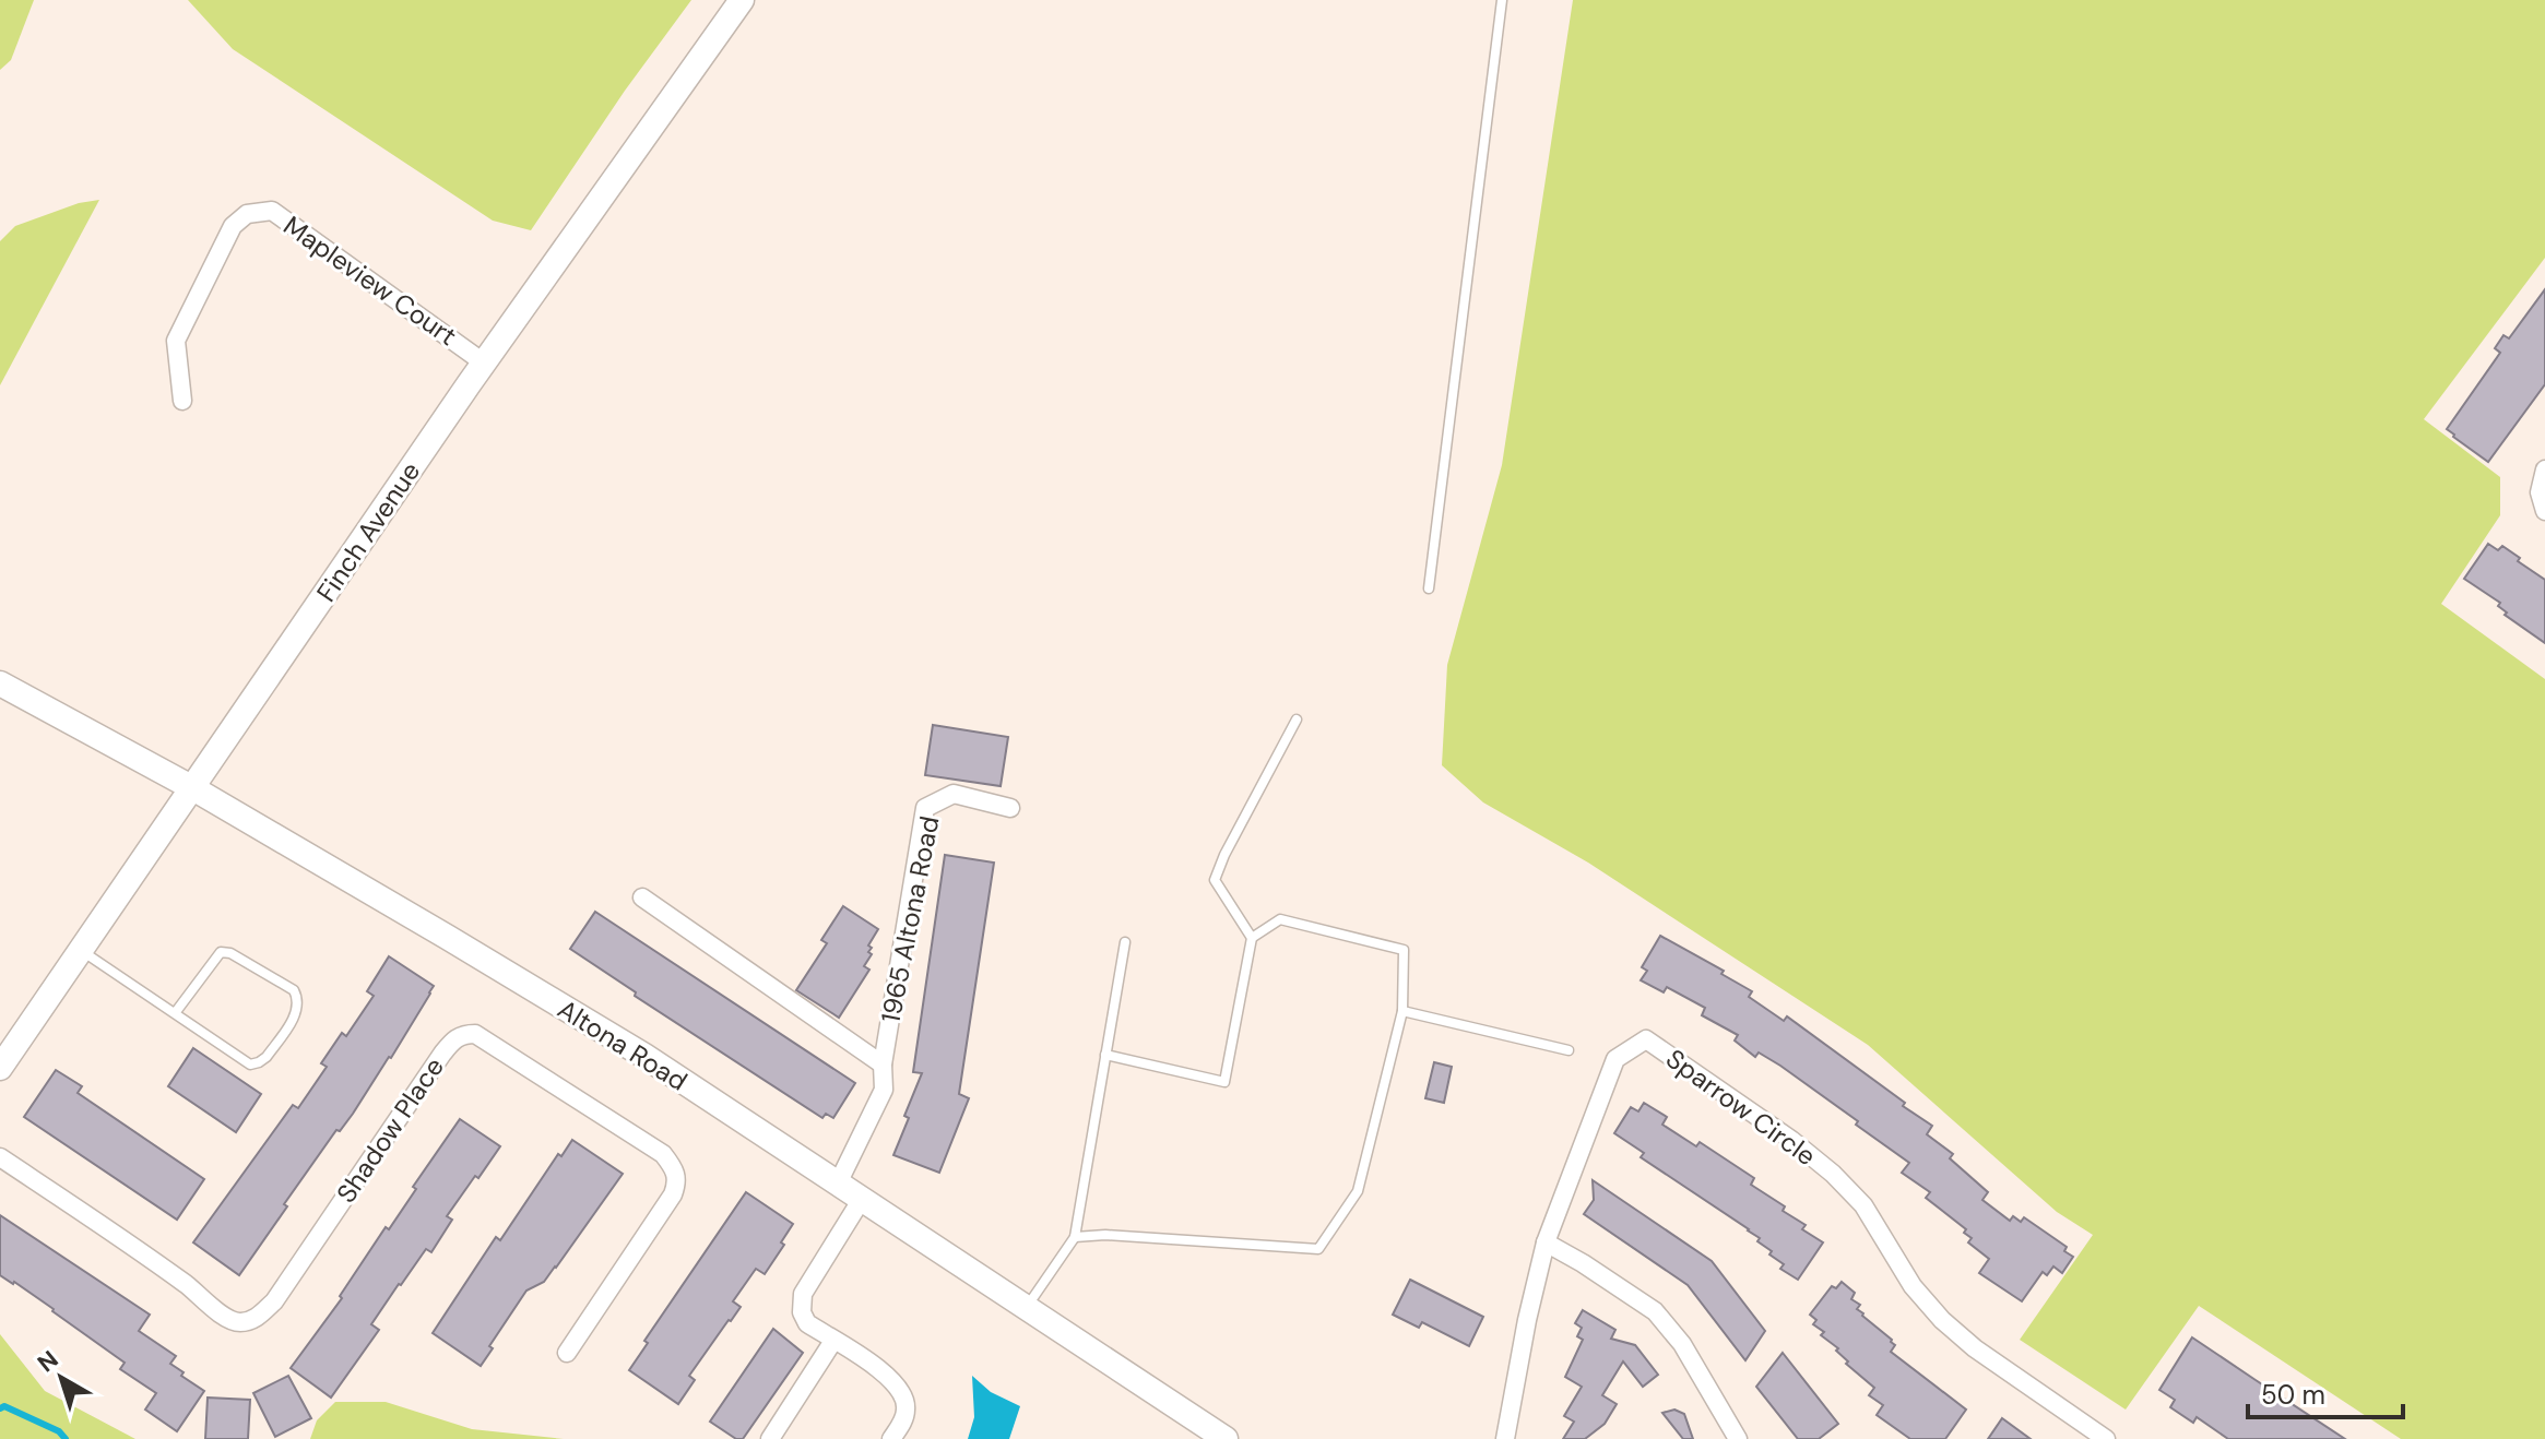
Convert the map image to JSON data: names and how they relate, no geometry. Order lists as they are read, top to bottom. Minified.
{"streets":{"main road":["Finch Avenue","Altona Road"],"street":["Mapleview Court","1965 Altona Road","Sparrow Circle","Shadow Place"]},"crossings":[["Mapleview Court","Finch Avenue"],["Finch Avenue","Altona Road"],["1965 Altona Road","Altona Road"]],"scale_bar":"50 m","north":"top left"}
